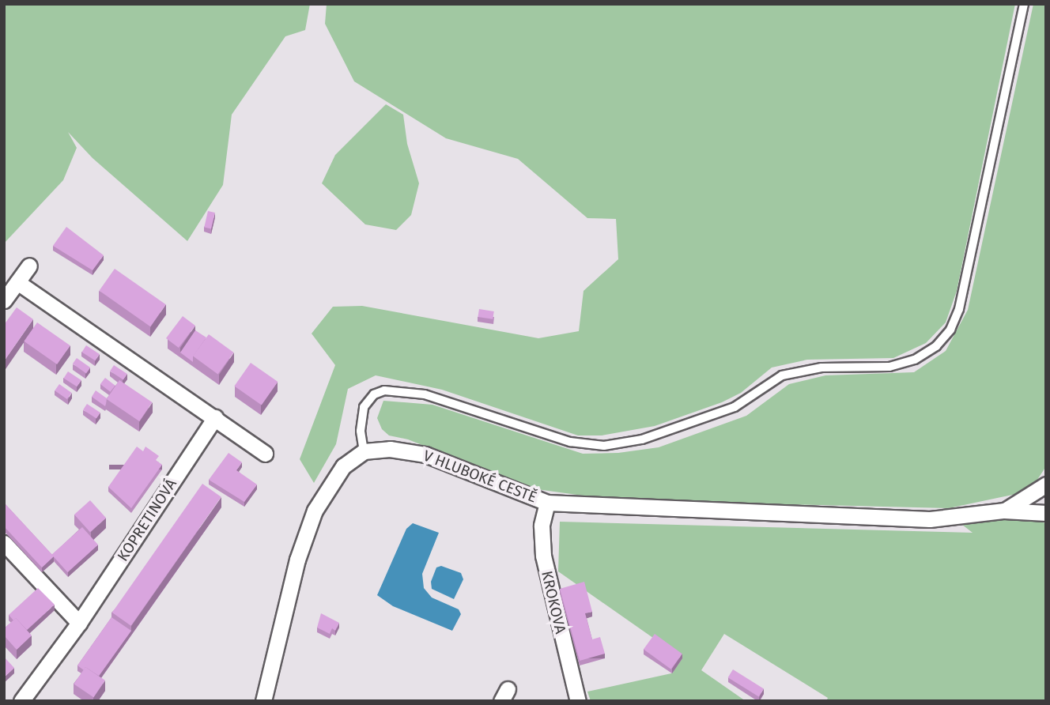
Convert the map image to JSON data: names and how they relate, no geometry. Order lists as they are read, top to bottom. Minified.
{"streets":{"street":["V HLUBOKÉ CESTĚ","KOPRETINOVÁ","KROKOVA"]},"crossings":[["V HLUBOKÉ CESTĚ","KROKOVA"]]}
